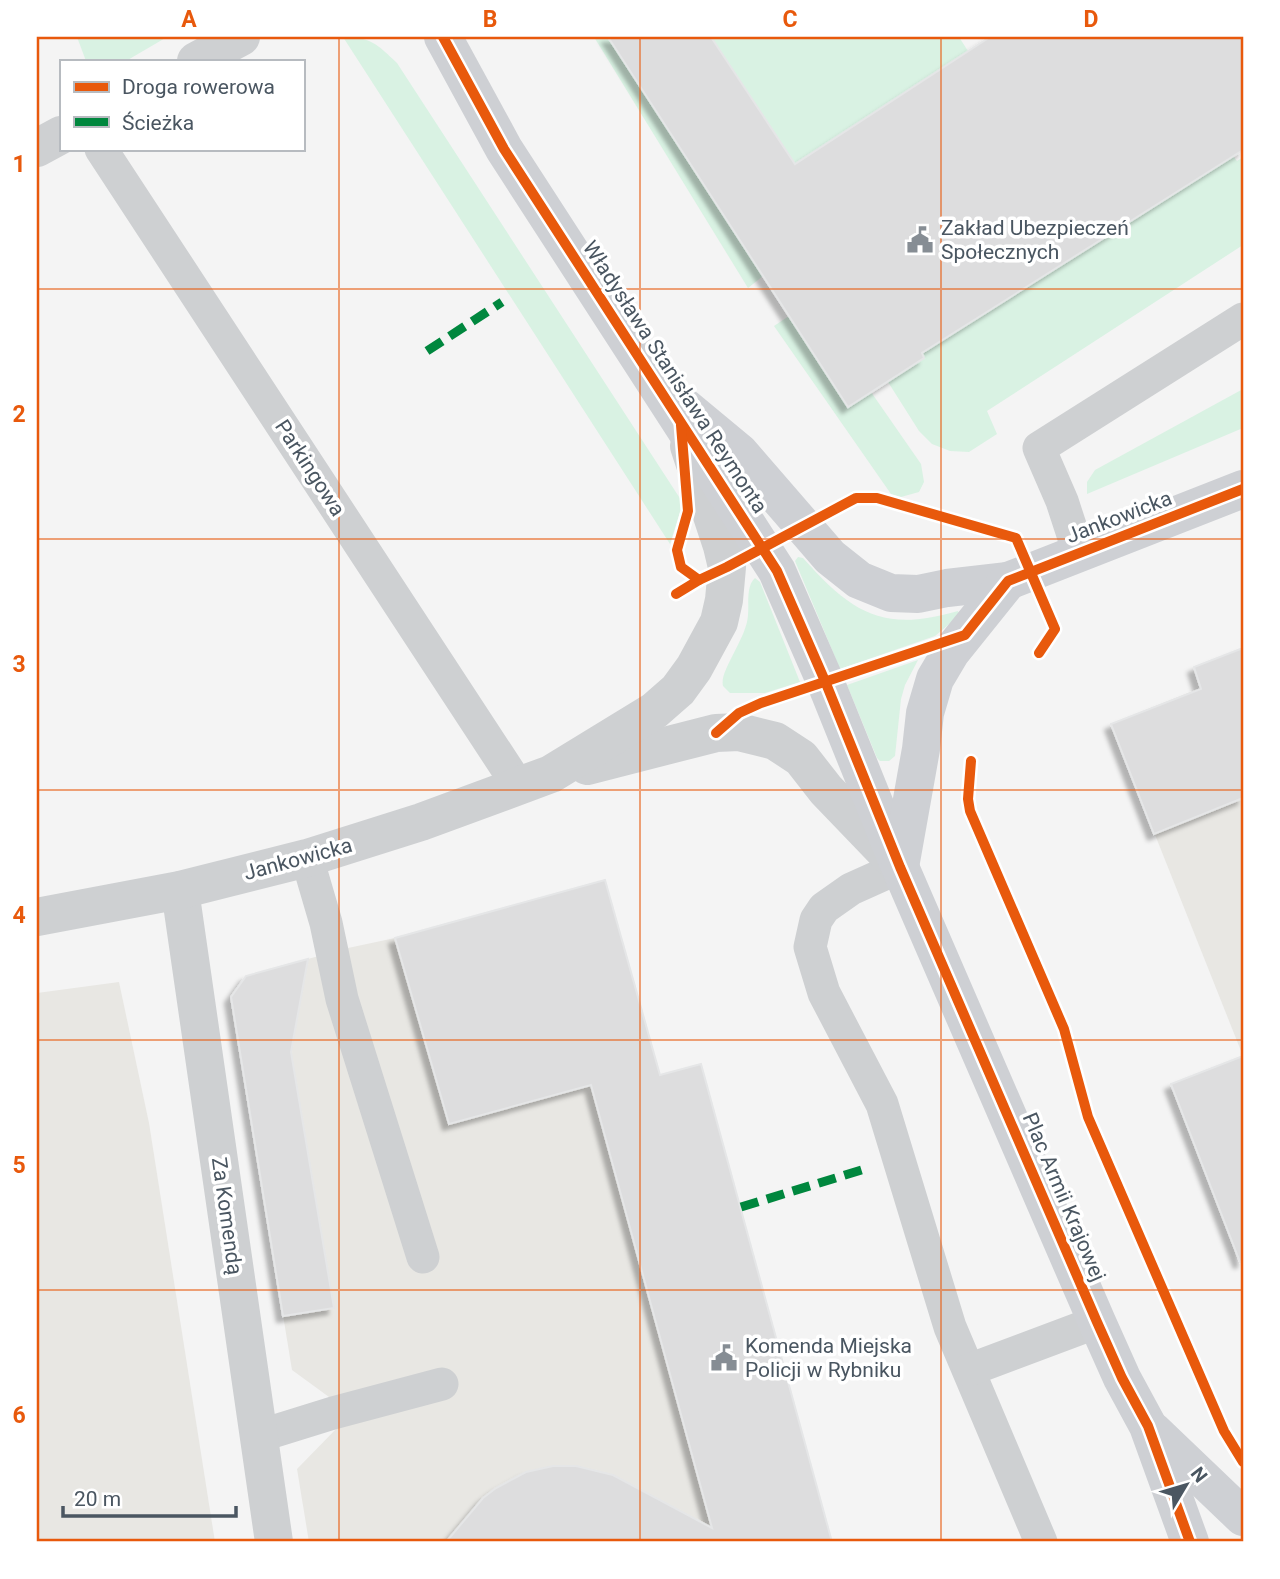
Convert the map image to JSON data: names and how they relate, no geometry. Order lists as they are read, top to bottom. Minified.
{"streets":{"street":["Władysława Stanisława Reymonta","Jankowicka","Plac Armii Krajowej","Za Komendą"],"lane":["Parkingowa"]},"crossings":[["Władysława Stanisława Reymonta","Plac Armii Krajowej"],["Parkingowa","Jankowicka"],["Jankowicka","Za Komendą"]],"places":{"public building":["Zakład Ubezpieczeń Społecznych","Komenda Miejska Policji w Rybniku"]},"legend":["Droga rowerowa","Ścieżka"],"scale_bar":"20 m","north":"top right","grid":{"columns":["A","B","C","D"],"rows":["1","2","3","4","5","6"]}}
